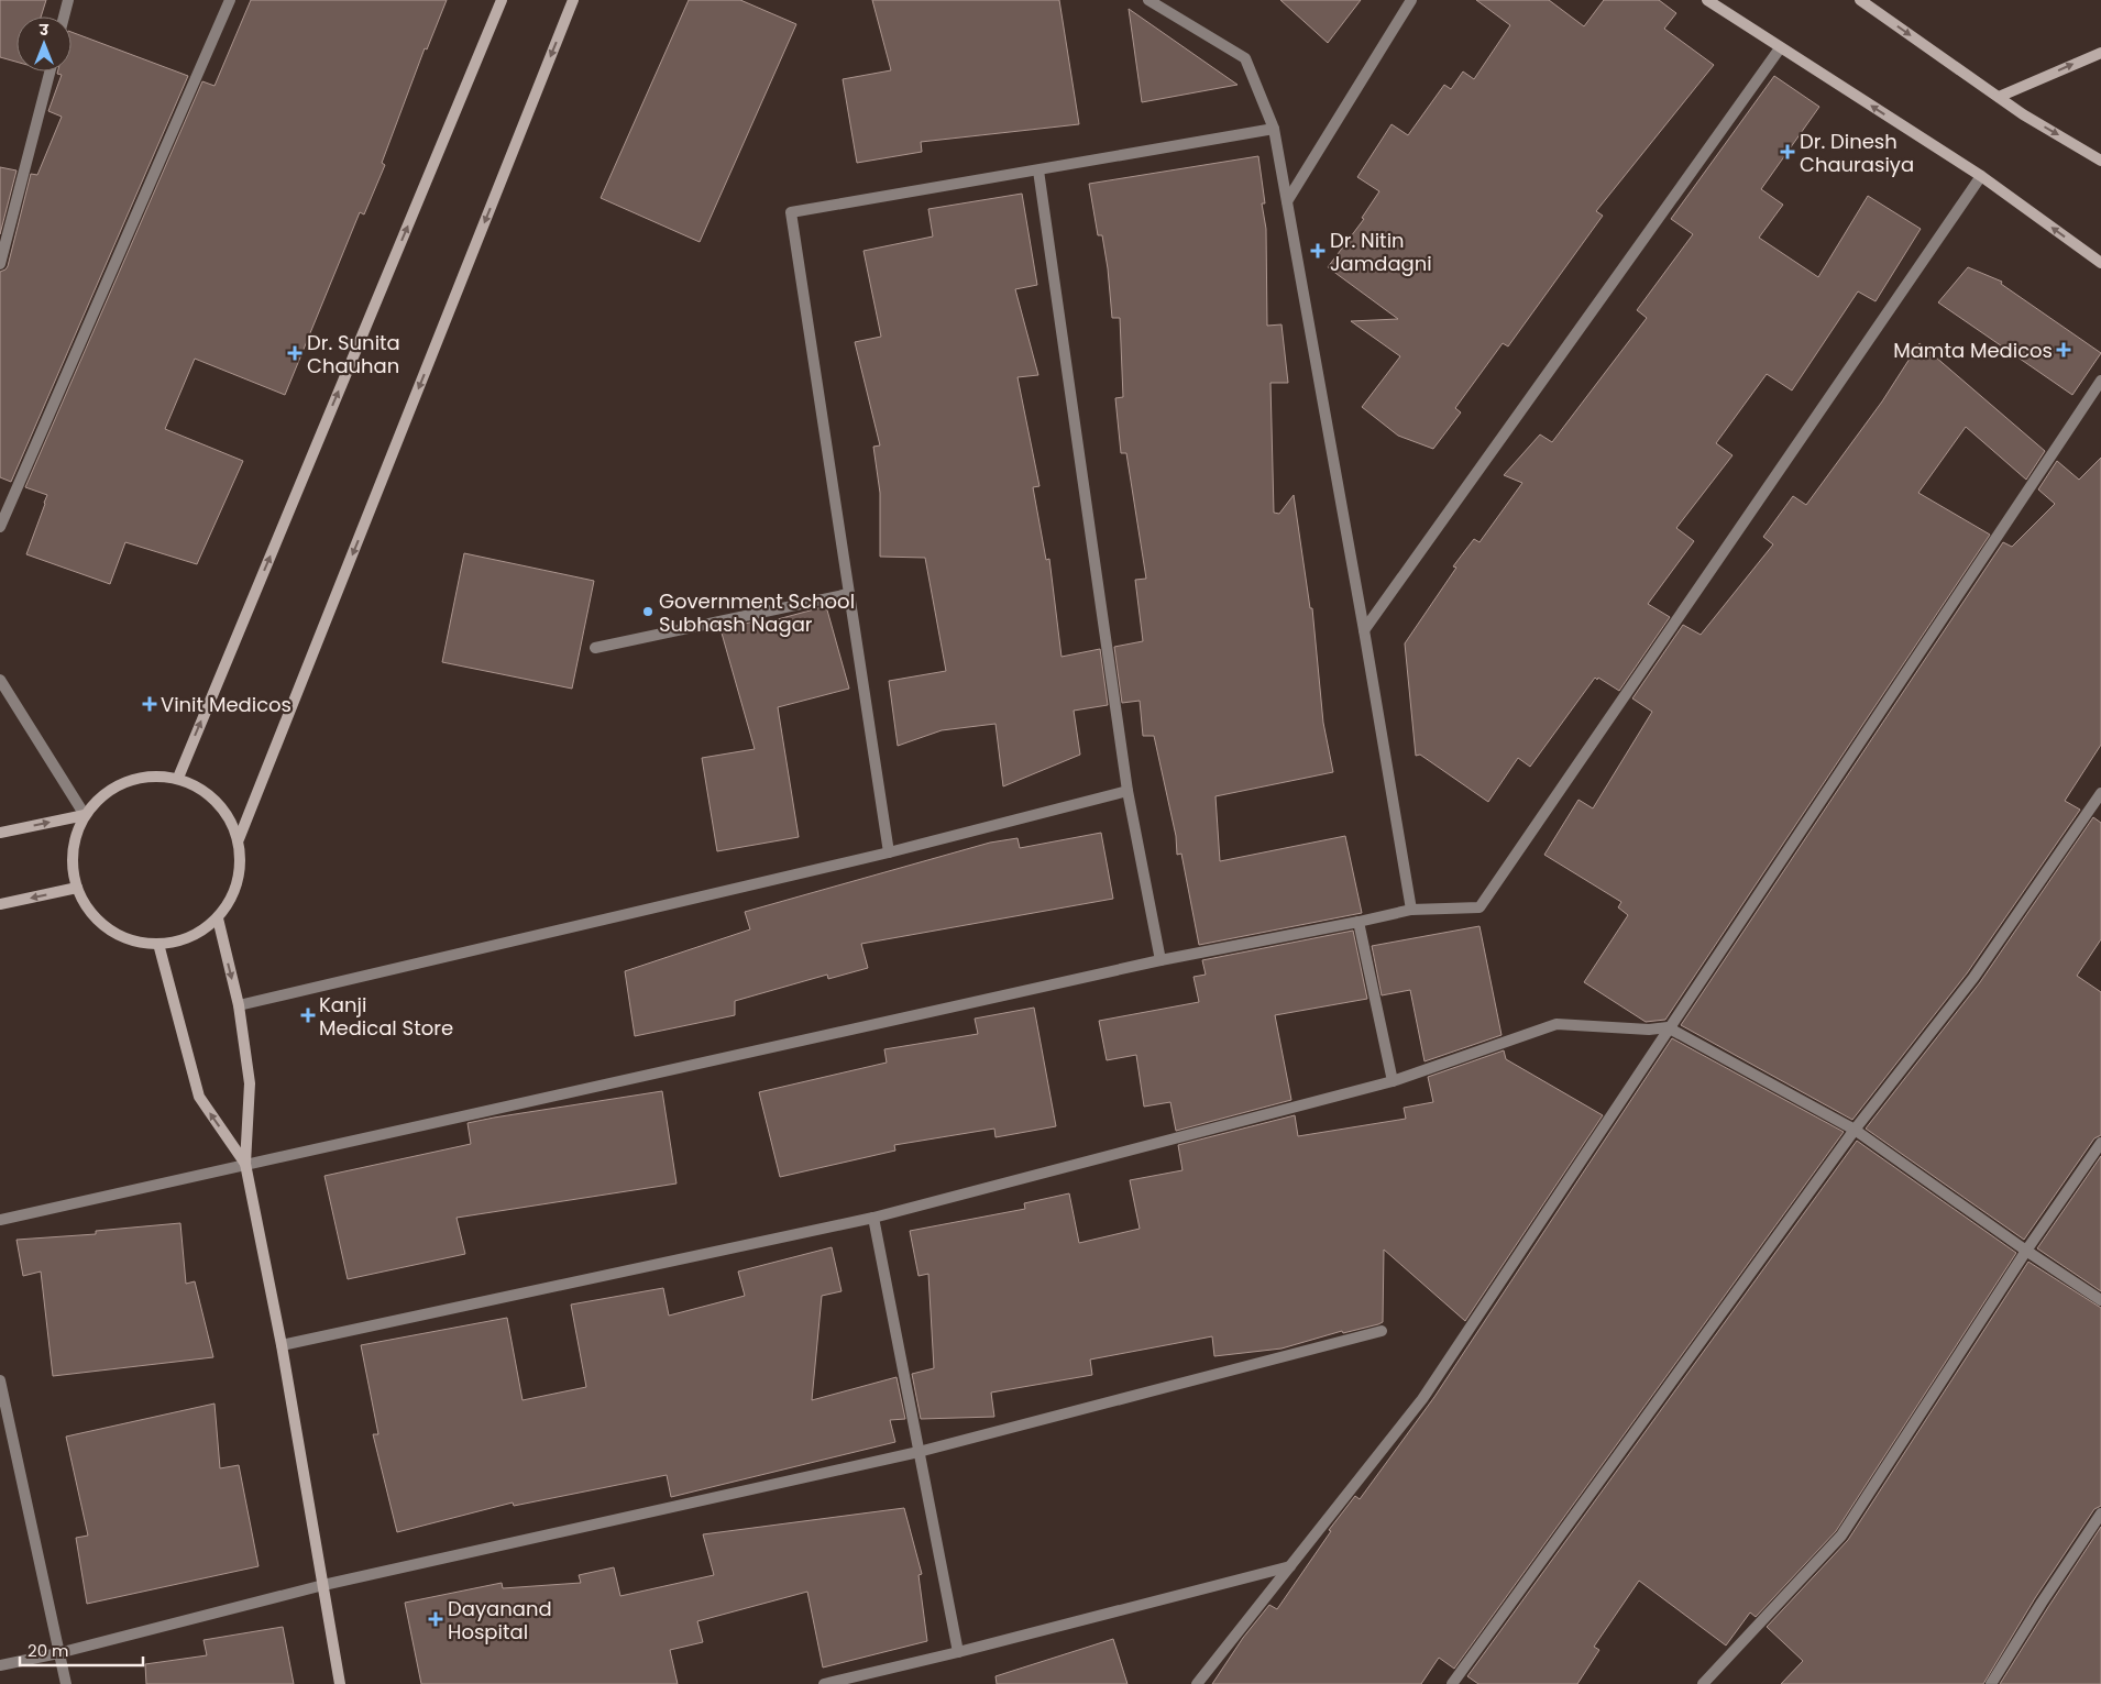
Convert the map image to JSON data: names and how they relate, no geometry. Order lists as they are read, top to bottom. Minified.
{"places":{"health":["Dr. Dinesh Chaurasiya","Dr. Nitin Jamdagni","Mamta Medicos","Dr. Sunita Chauhan","Vinit Medicos","Kanji Medical Store","Dayanand Hospital"],"other":["Government School Subhash Nagar"]},"scale_bar":"20 m","north":"top"}
